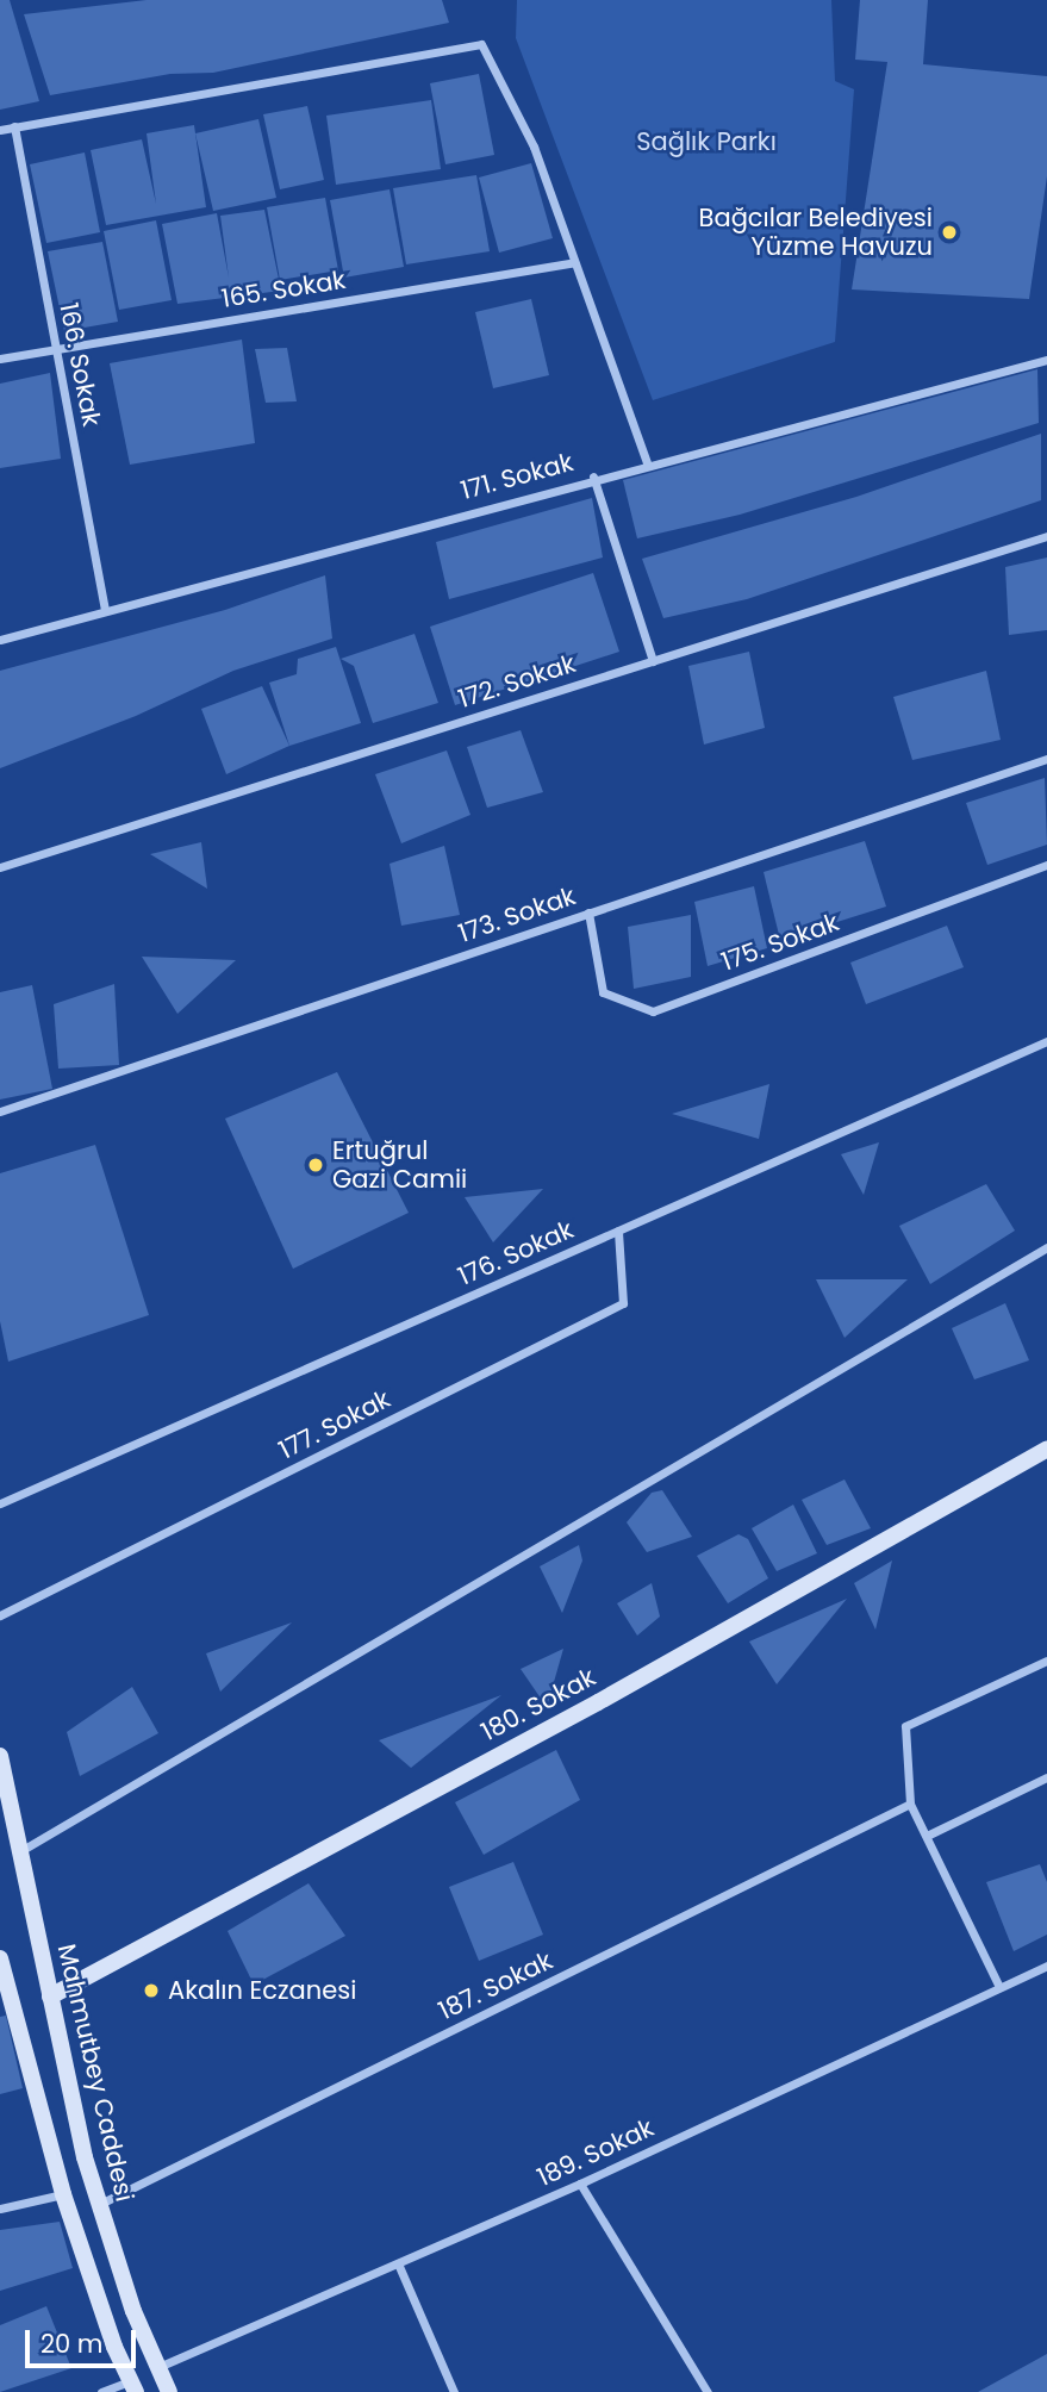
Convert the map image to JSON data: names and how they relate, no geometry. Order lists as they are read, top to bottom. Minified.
{"streets":{"main road":["180. Sokak","Mahmutbey Caddesi"],"street":["165. Sokak","166. Sokak","171. Sokak","172. Sokak","173. Sokak","175. Sokak","176. Sokak","177. Sokak","187. Sokak","189. Sokak"]},"crossings":[["165. Sokak","166. Sokak"],["166. Sokak","171. Sokak"],["173. Sokak","175. Sokak"],["176. Sokak","177. Sokak"],["180. Sokak","Mahmutbey Caddesi"],["187. Sokak","Mahmutbey Caddesi"],["Mahmutbey Caddesi","189. Sokak"]],"parks":["Sağlık Parkı"],"places":["Bağcılar Belediyesi Yüzme Havuzu","Ertuğrul Gazi Camii","Akalın Eczanesi"],"scale_bar":"20 m"}
